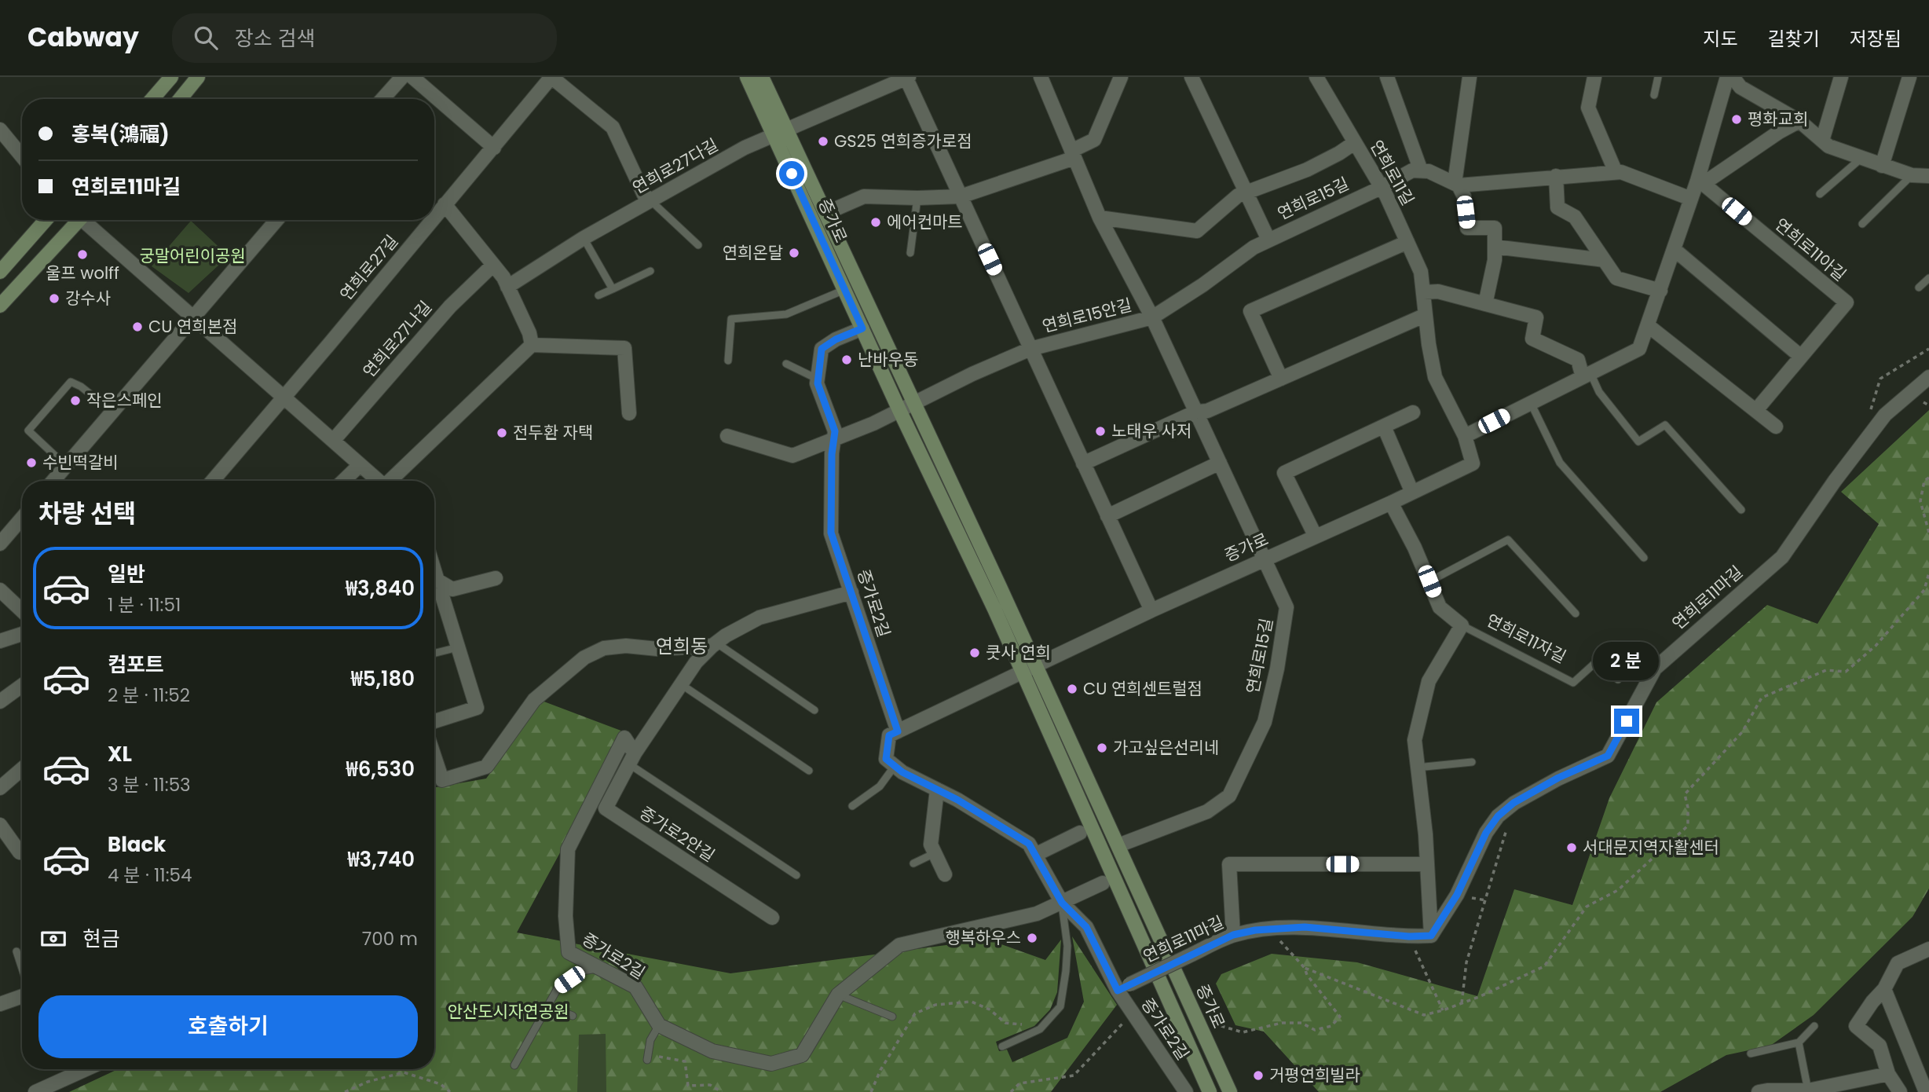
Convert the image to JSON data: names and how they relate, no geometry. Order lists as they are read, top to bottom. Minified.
{"streets":{"main road":["증가로"],"street":["연희로27다길","연희로11길","연희로15길","연희로11아길","연희로27길","연희로15안길","연희로27나길","연희로11마길","증가로2길","연희로11자길","증가로2안길"]},"crossings":[["연희로27다길","증가로"],["연희로27다길","연희로27길"],["연희로27다길","연희로15안길"],["연희로11길","연희로15길"],["연희로11길","증가로"],["연희로15길","증가로"],["연희로15길","연희로15안길"],["증가로","연희로15안길"],["증가로","증가로2길"],["증가로","연희로11자길"],["연희로11마길","증가로2길"],["증가로2길","증가로2안길"]],"districts":["연희동"],"parks":["궁말어린이공원","안산도시자연공원"],"places":["평화교회","GS25 연희증가로점","에어컨마트","연희온달","울프 wolff","강수사","CU 연희본점","난바우동","작은스페인","노태우 사저","전두환 자택","수빈떡갈비","쿳사 연희","CU 연희센트럴점","가고싶은선리네","서대문지역자활센터","행복하우스","거평연희빌라"],"page":{"header":"Cabway","search":"장소 검색","nav":["지도","길찾기","저장됨"],"banner":["홍복(鴻福)","연희로11마길"],"heading":"차량 선택","list":[{"name":"일반","note":"1 분 · 11:51","value":"₩3,840"},{"name":"컴포트","note":"2 분 · 11:52","value":"₩5,180"},{"name":"XL","note":"3 분 · 11:53","value":"₩6,530"},{"name":"Black","note":"4 분 · 11:54","value":"₩3,740"}],"bubble":"2 분","pay":["현금","700 m"],"buttons":"호출하기"}}
